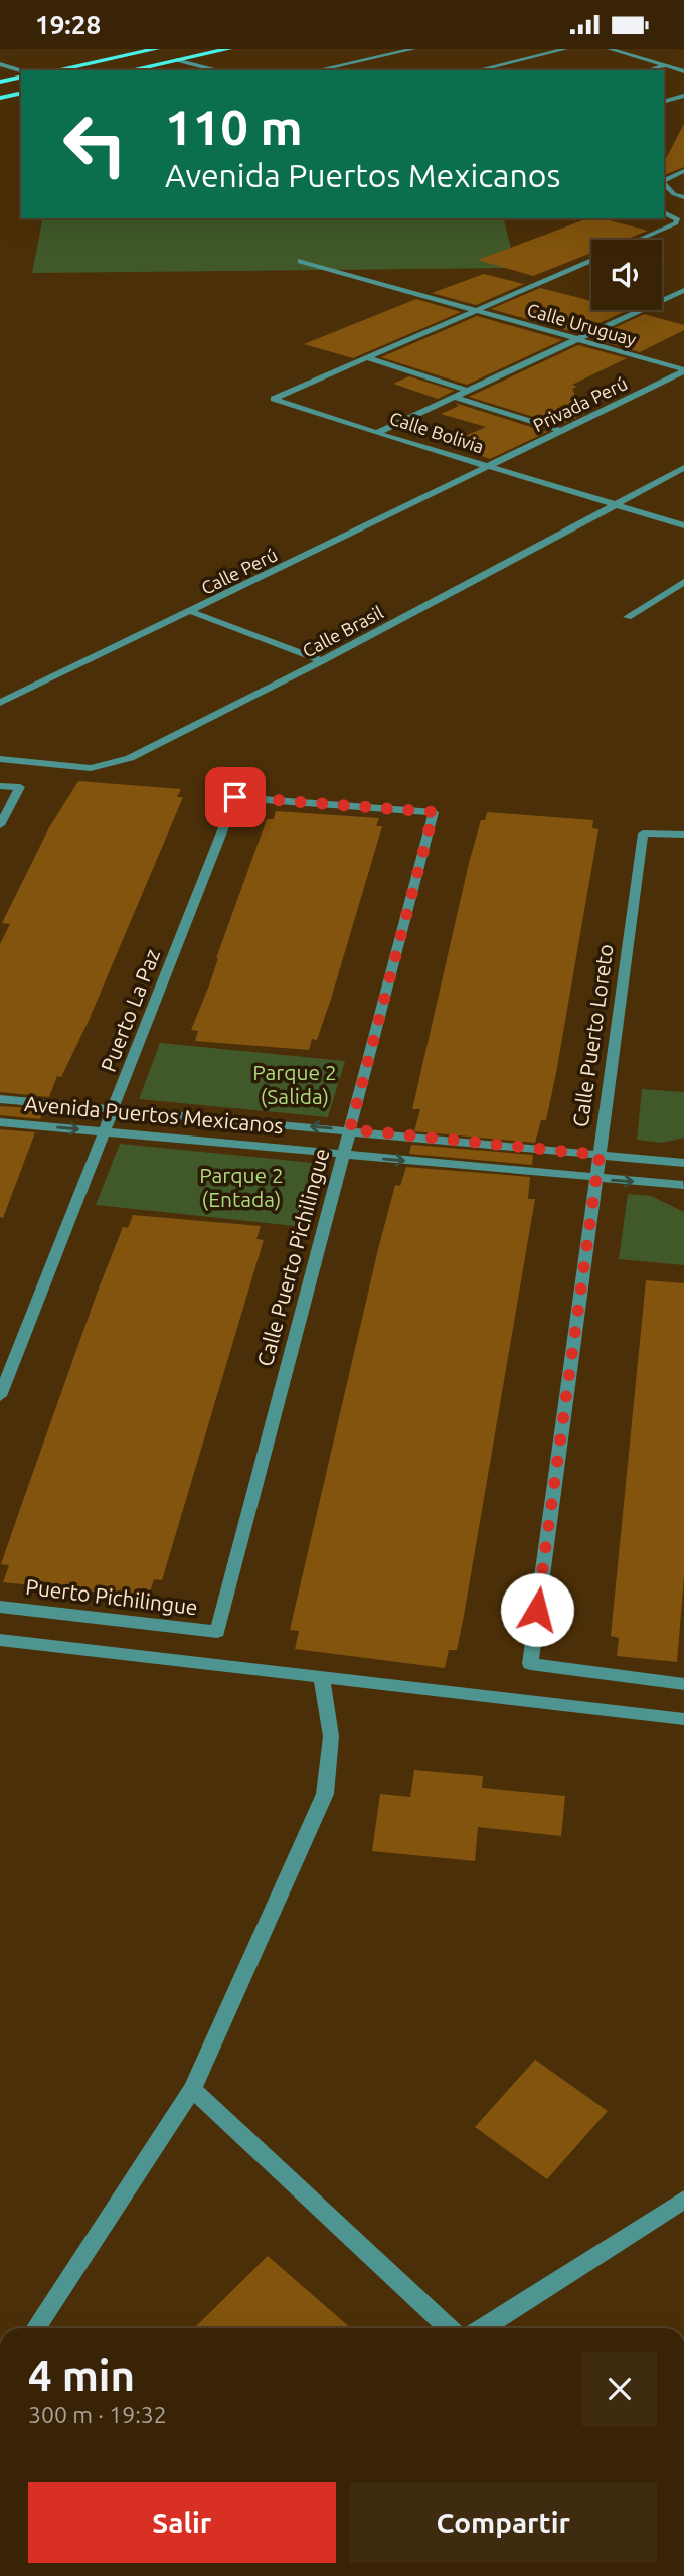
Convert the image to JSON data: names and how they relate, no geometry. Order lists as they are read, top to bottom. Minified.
{"streets":{"street":["Calle Uruguay","Privada Perú","Calle Bolivia","Calle Perú","Calle Brasil","Puerto La Paz","Calle Puerto Loreto","Avenida Puertos Mexicanos","Calle Puerto Pichilingue","Puerto Pichilingue"]},"crossings":[["Calle Uruguay","Privada Perú"],["Calle Uruguay","Calle Bolivia"],["Privada Perú","Calle Bolivia"],["Privada Perú","Calle Perú"],["Calle Bolivia","Calle Perú"],["Calle Bolivia","Calle Brasil"],["Puerto La Paz","Avenida Puertos Mexicanos"],["Puerto La Paz","Calle Puerto Pichilingue"],["Calle Puerto Loreto","Avenida Puertos Mexicanos"],["Avenida Puertos Mexicanos","Calle Puerto Pichilingue"],["Calle Puerto Pichilingue","Puerto Pichilingue"]],"parks":["Parque 2 (Salida)","Parque 2 (Entada)"],"page":{"status":"19:28","turn":["110 m","Avenida Puertos Mexicanos"],"heading":["4 min","300 m · 19:32"],"buttons":["Salir","Compartir"]}}
